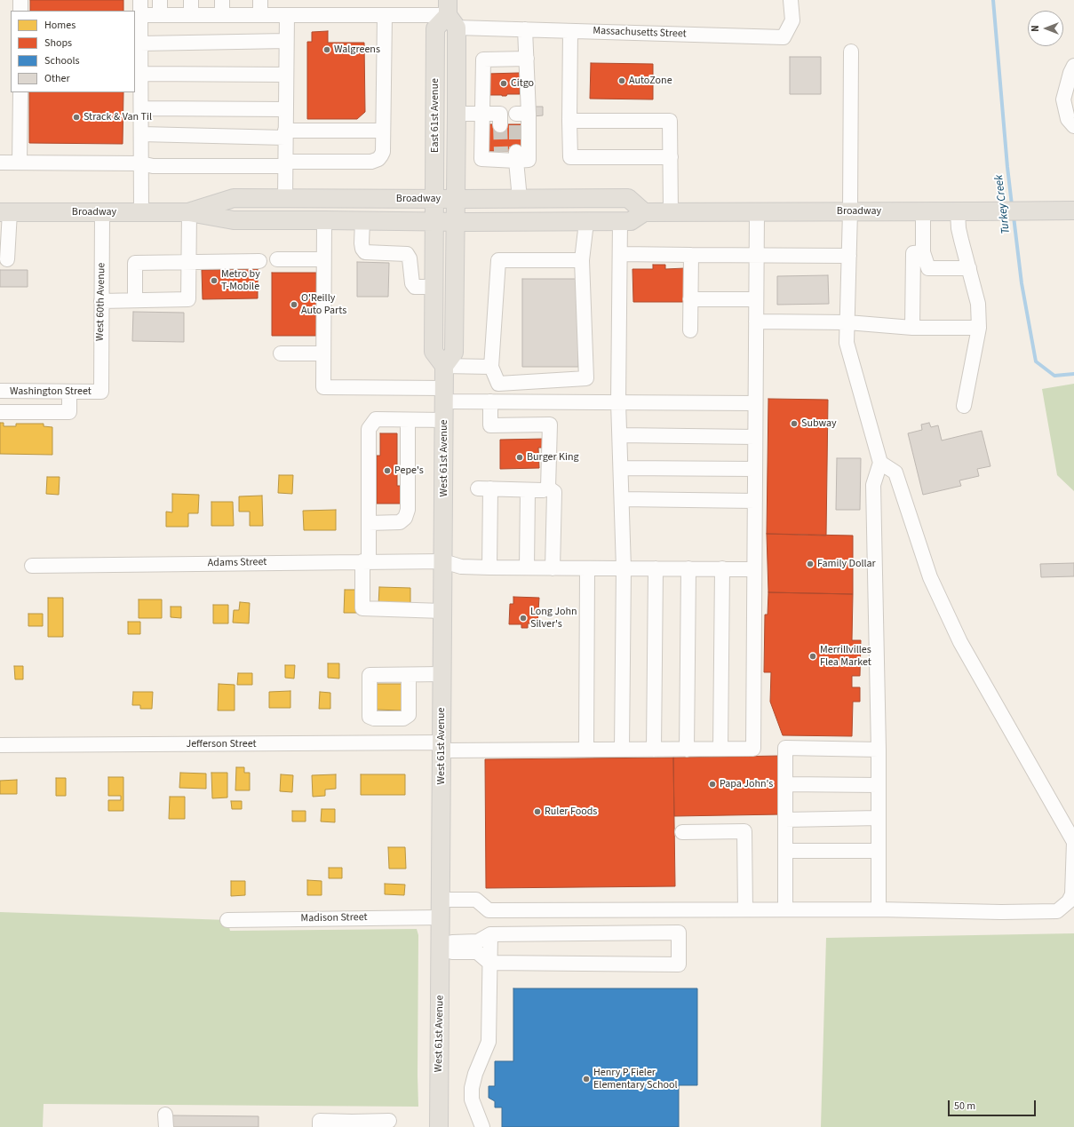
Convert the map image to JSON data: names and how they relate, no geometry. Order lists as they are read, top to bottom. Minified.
{"streets":{"main road":["East 61st Avenue","Broadway","West 61st Avenue"],"street":["Massachusetts Street","West 60th Avenue","Washington Street","Adams Street","Jefferson Street","Madison Street"]},"crossings":[["Massachusetts Street","East 61st Avenue"],["East 61st Avenue","Broadway"],["Broadway","West 60th Avenue"],["West 60th Avenue","Washington Street"],["West 61st Avenue","Adams Street"],["West 61st Avenue","Jefferson Street"],["West 61st Avenue","Madison Street"],["Adams Street","Jefferson Street"]],"water":["Turkey Creek"],"places":["Walgreens","AutoZone","Citgo","Strack & Van Til","Metro by T-Mobile","O'Reilly Auto Parts","Subway","Burger King","Pepe's","Family Dollar","Long John Silver's","Merrillvilles Flea Market","Papa John's","Ruler Foods","Henry P Fieler Elementary School"],"legend":["Homes","Shops","Schools","Other"],"scale_bar":"50 m","north":"left"}
